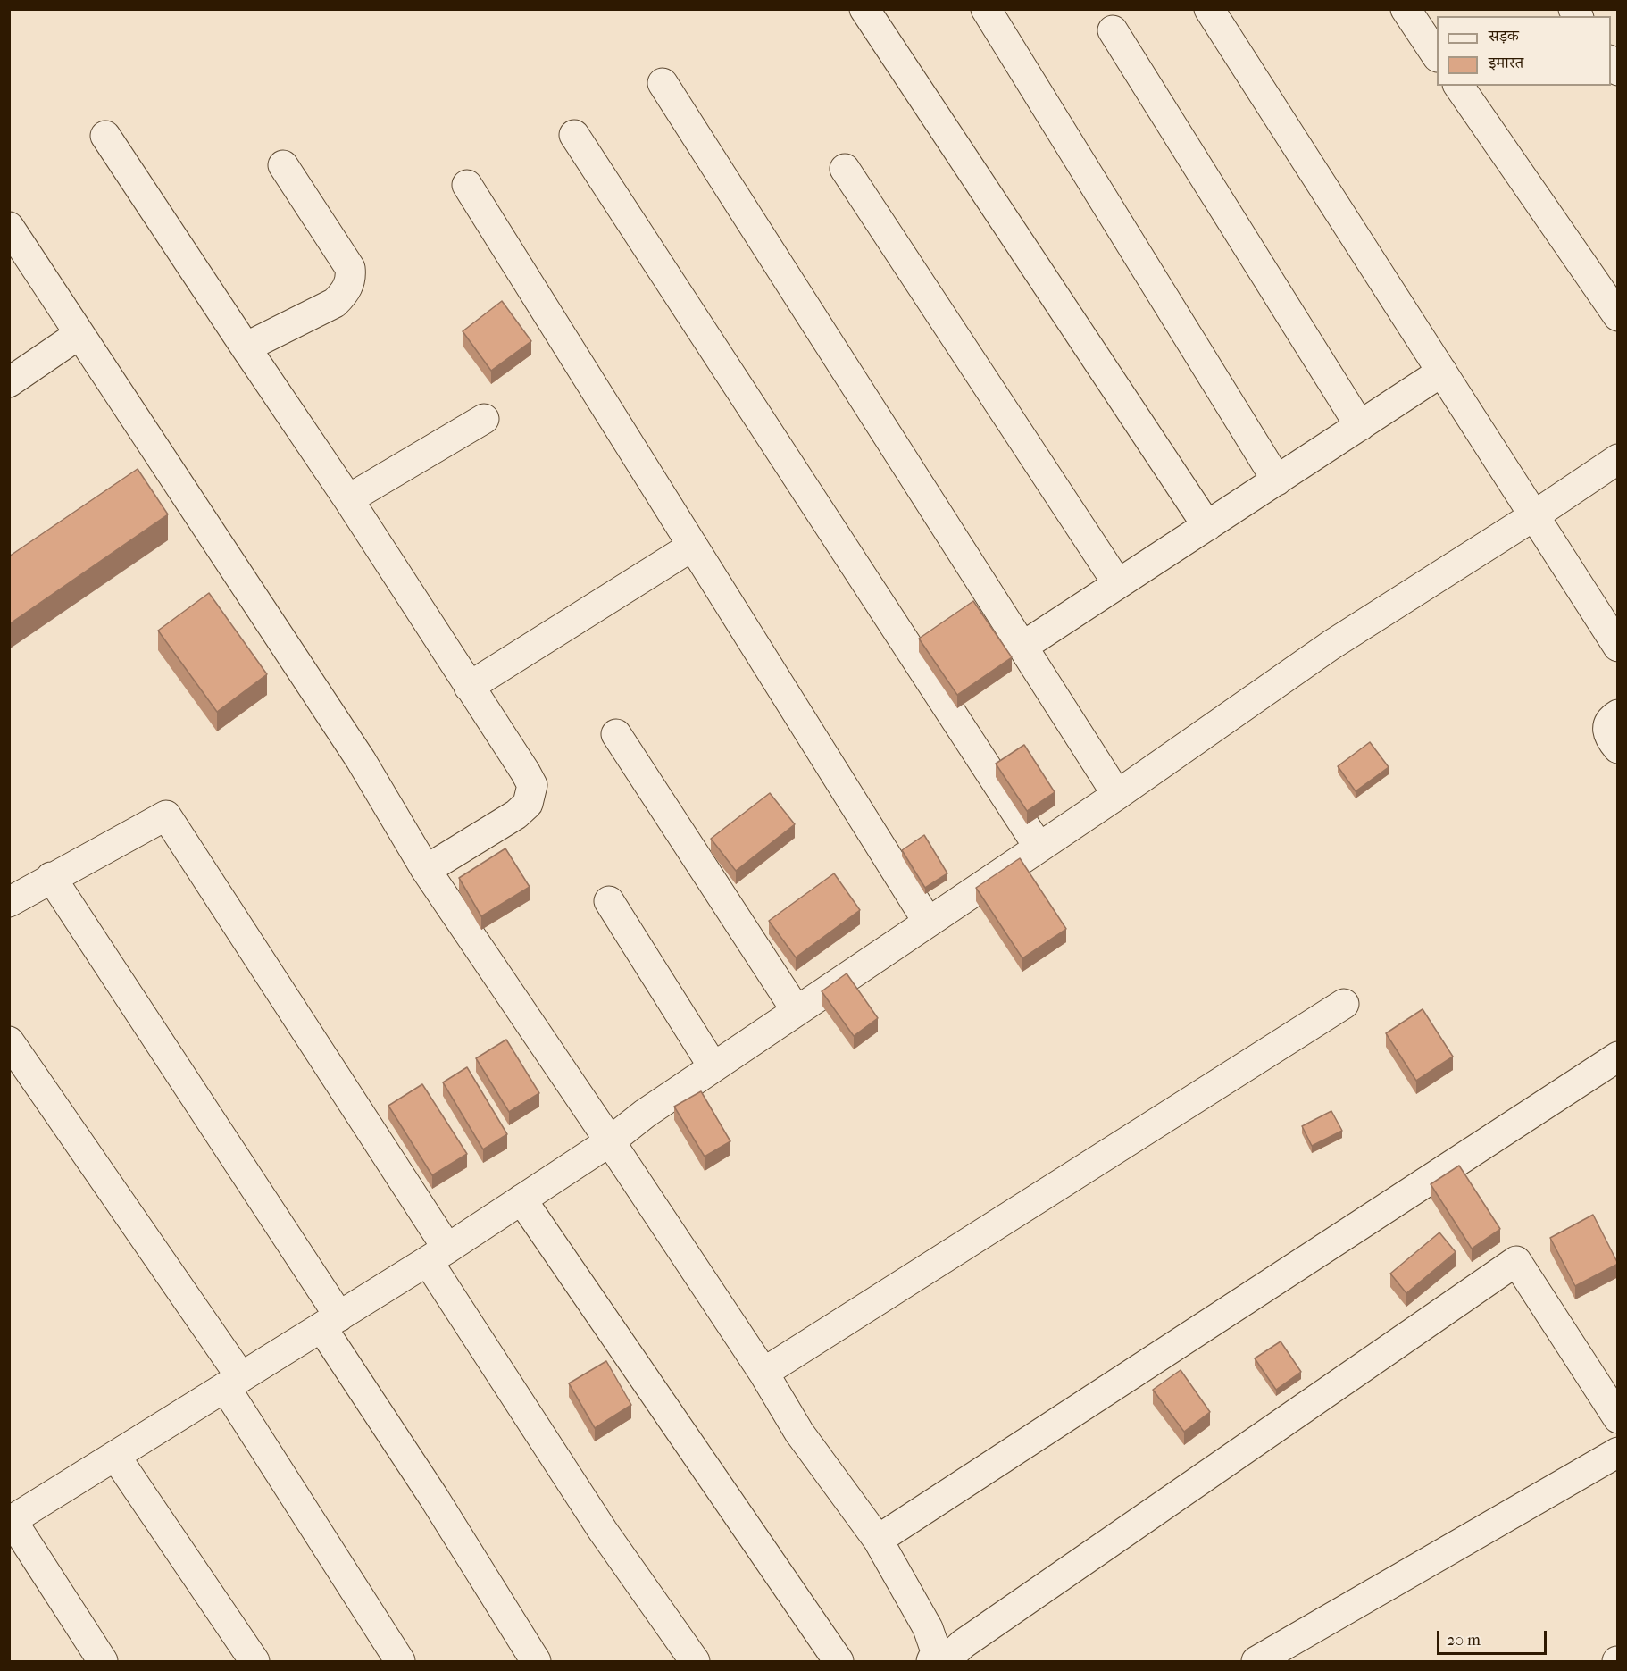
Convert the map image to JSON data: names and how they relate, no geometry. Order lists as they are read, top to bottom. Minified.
{"legend":["सड़क","इमारत"],"scale_bar":"20 m"}
